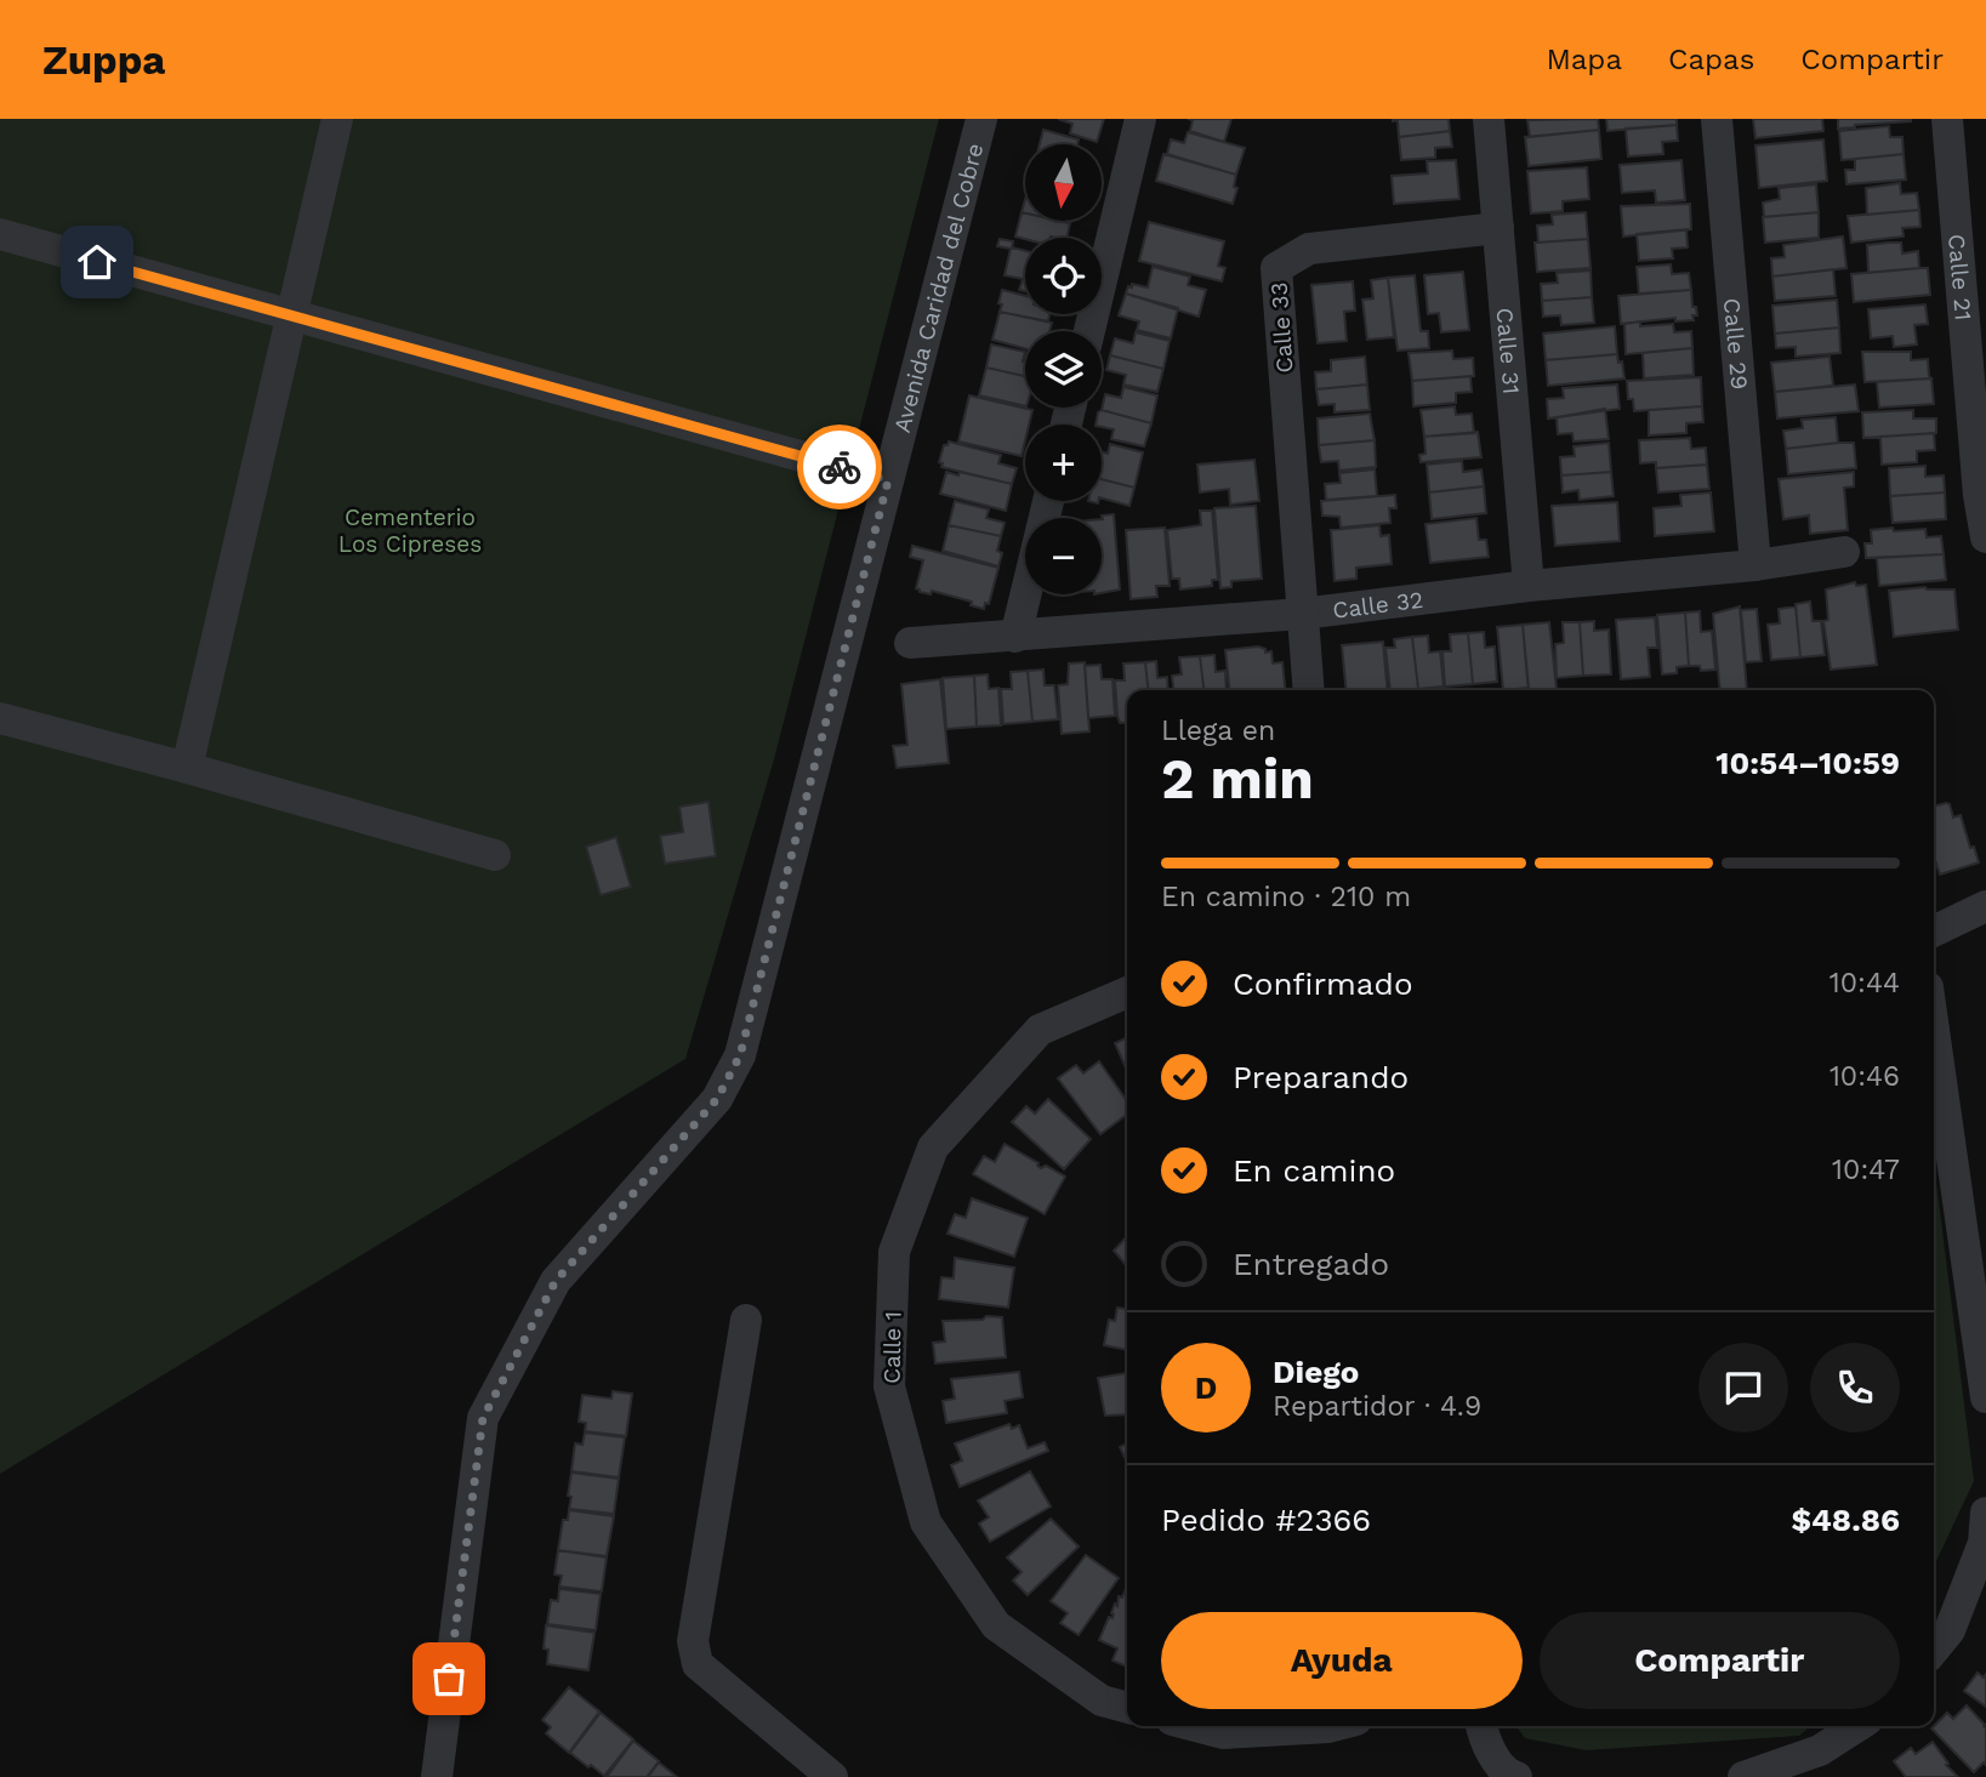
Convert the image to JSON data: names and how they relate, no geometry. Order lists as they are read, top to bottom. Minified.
{"streets":{"street":["Calle 21","Avenida Caridad del Cobre","Calle 33","Calle 29","Calle 31","Calle 32","Calle 1"]},"crossings":[["Calle 33","Calle 31"],["Calle 33","Calle 32"],["Calle 29","Calle 32"],["Calle 31","Calle 32"]],"parks":["Cementerio Los Cipreses"],"north":"bottom","page":{"header":"Zuppa","nav":["Mapa","Capas","Compartir"],"map_buttons":["+","−"],"heading":["2 min","Llega en","10:54–10:59"],"panel":["Diego","Repartidor · 4.9","Pedido #2366","$48.86"],"bar":"En camino · 210 m","list":[["Confirmado","10:44"],["Preparando","10:46"],["En camino","10:47"],"Entregado"],"round":"D","buttons":["Ayuda","Compartir"]}}
